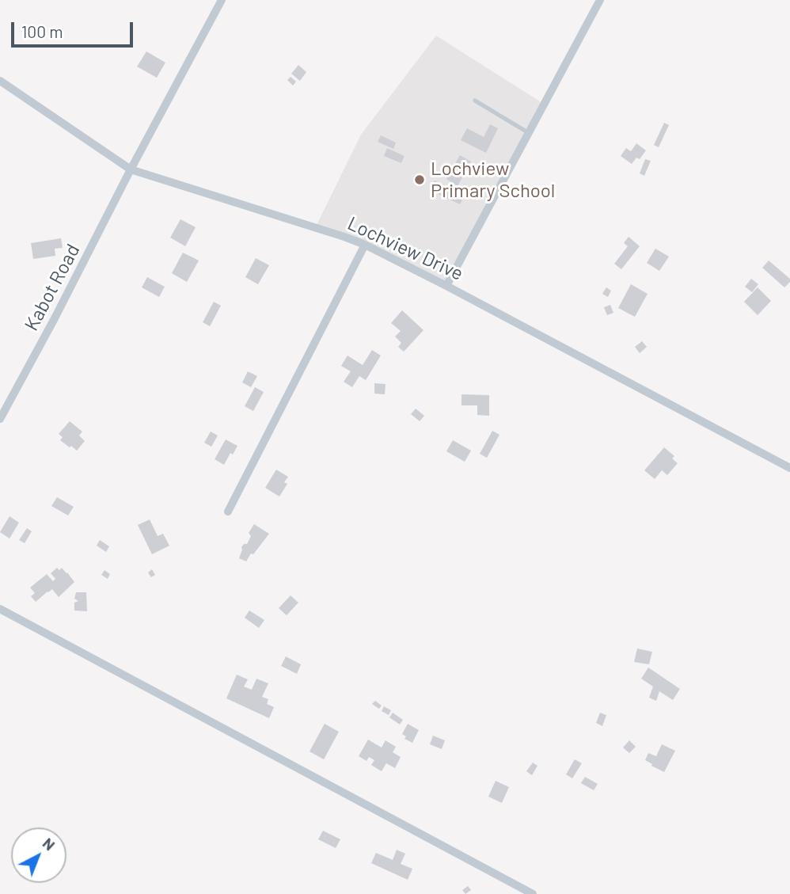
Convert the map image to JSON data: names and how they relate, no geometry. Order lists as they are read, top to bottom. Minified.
{"streets":{"street":["Lochview Drive","Kabot Road"]},"crossings":[["Lochview Drive","Kabot Road"]],"places":["Lochview Primary School"],"scale_bar":"100 m","north":"top right"}
